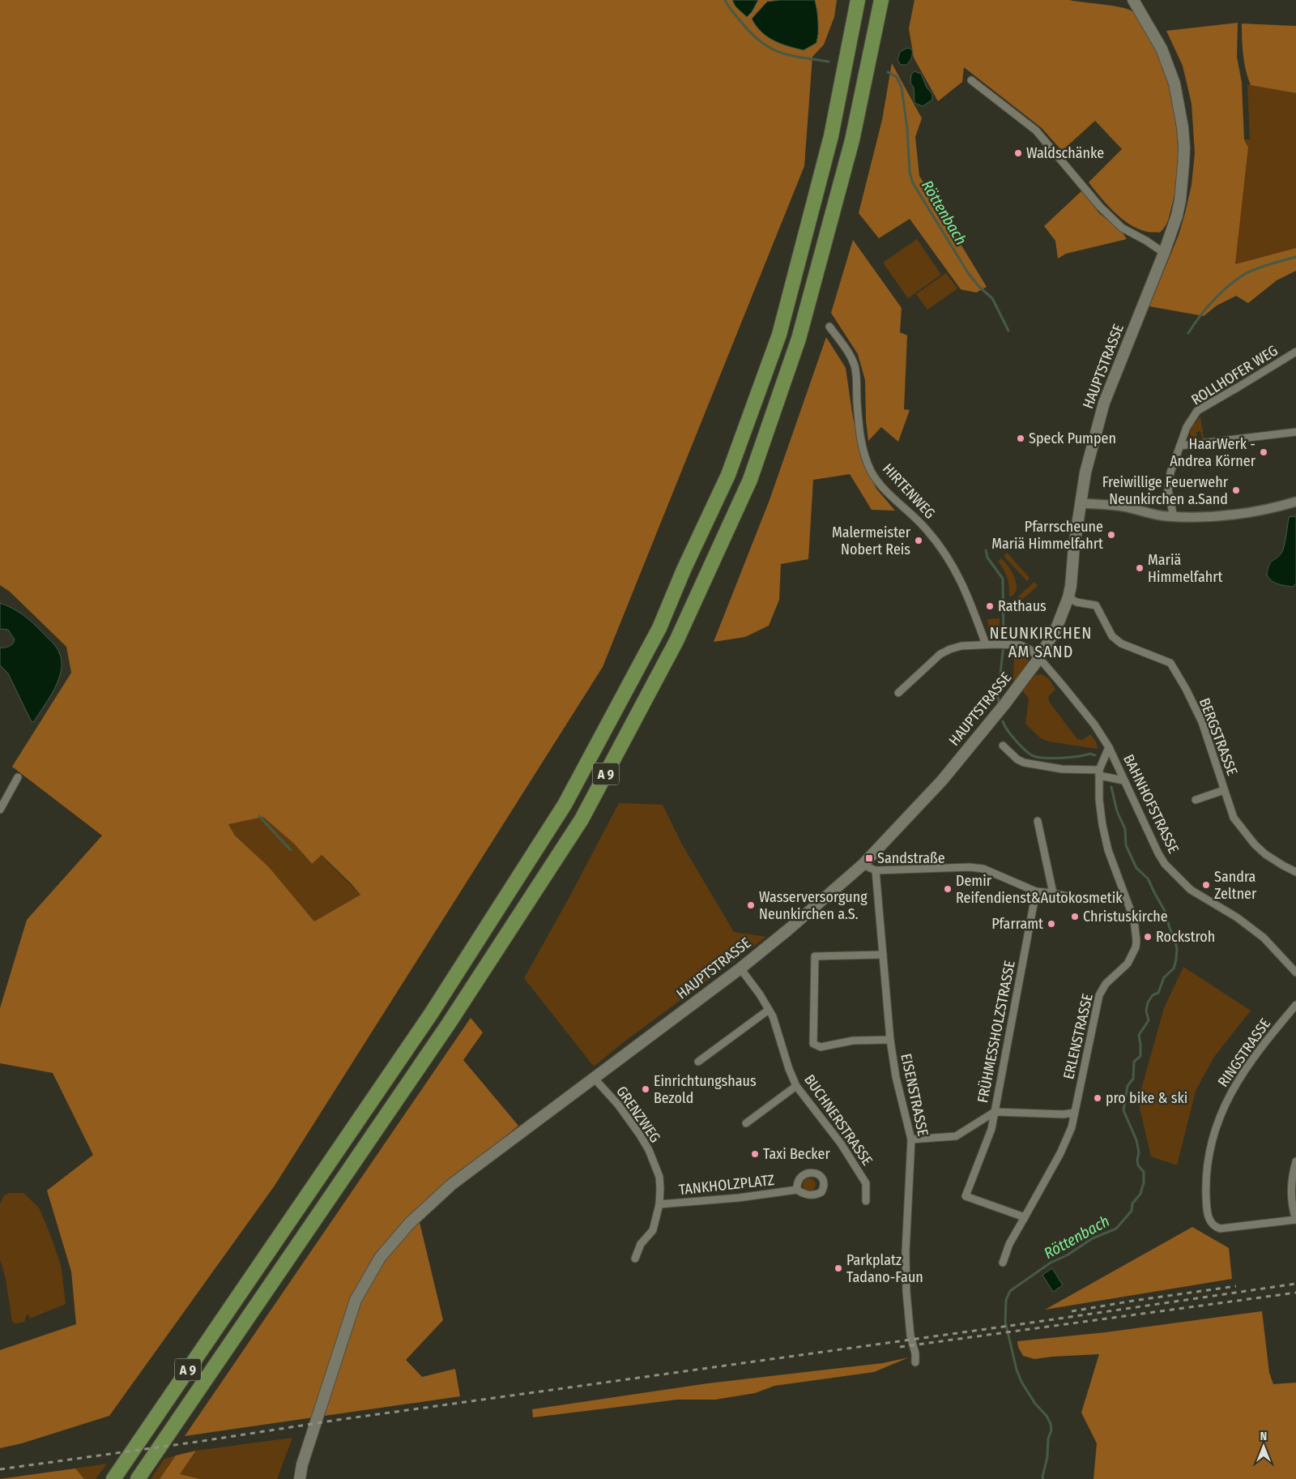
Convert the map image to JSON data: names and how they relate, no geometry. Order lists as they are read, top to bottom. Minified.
{"streets":{"highway":["A 9"],"main road":["HAUPTSTRASSE"],"street":["ROLLHOFER WEG","HIRTENWEG","BERGSTRASSE","BAHNHOFSTRASSE","FRÜHMESSHOLZSTRASSE","ERLENSTRASSE","RINGSTRASSE","EISENSTRASSE","GRENZWEG","BUCHNERSTRASSE","TANKHOLZPLATZ"]},"crossings":[["HAUPTSTRASSE","BERGSTRASSE"],["HAUPTSTRASSE","BAHNHOFSTRASSE"],["HAUPTSTRASSE","GRENZWEG"],["HAUPTSTRASSE","BUCHNERSTRASSE"],["HIRTENWEG","BAHNHOFSTRASSE"],["BAHNHOFSTRASSE","ERLENSTRASSE"],["FRÜHMESSHOLZSTRASSE","EISENSTRASSE"],["GRENZWEG","TANKHOLZPLATZ"]],"districts":["NEUNKIRCHEN AM SAND"],"water":["Röttenbach"],"places":{"other":["Waldschänke","Speck Pumpen","HaarWerk - Andrea Körner","Freiwillige Feuerwehr Neunkirchen a.Sand","Pfarrscheune Mariä Himmelfahrt","Malermeister Nobert Reis","Mariä Himmelfahrt","Rathaus","Sandra Zeltner","Demir Reifendienst&Autokosmetik","Wasserversorgung Neunkirchen a.S.","Christuskirche","Pfarramt","Rockstroh","Einrichtungshaus Bezold","pro bike & ski","Taxi Becker","Parkplatz Tadano-Faun"],"transit":["Sandstraße"]},"north":"top"}
